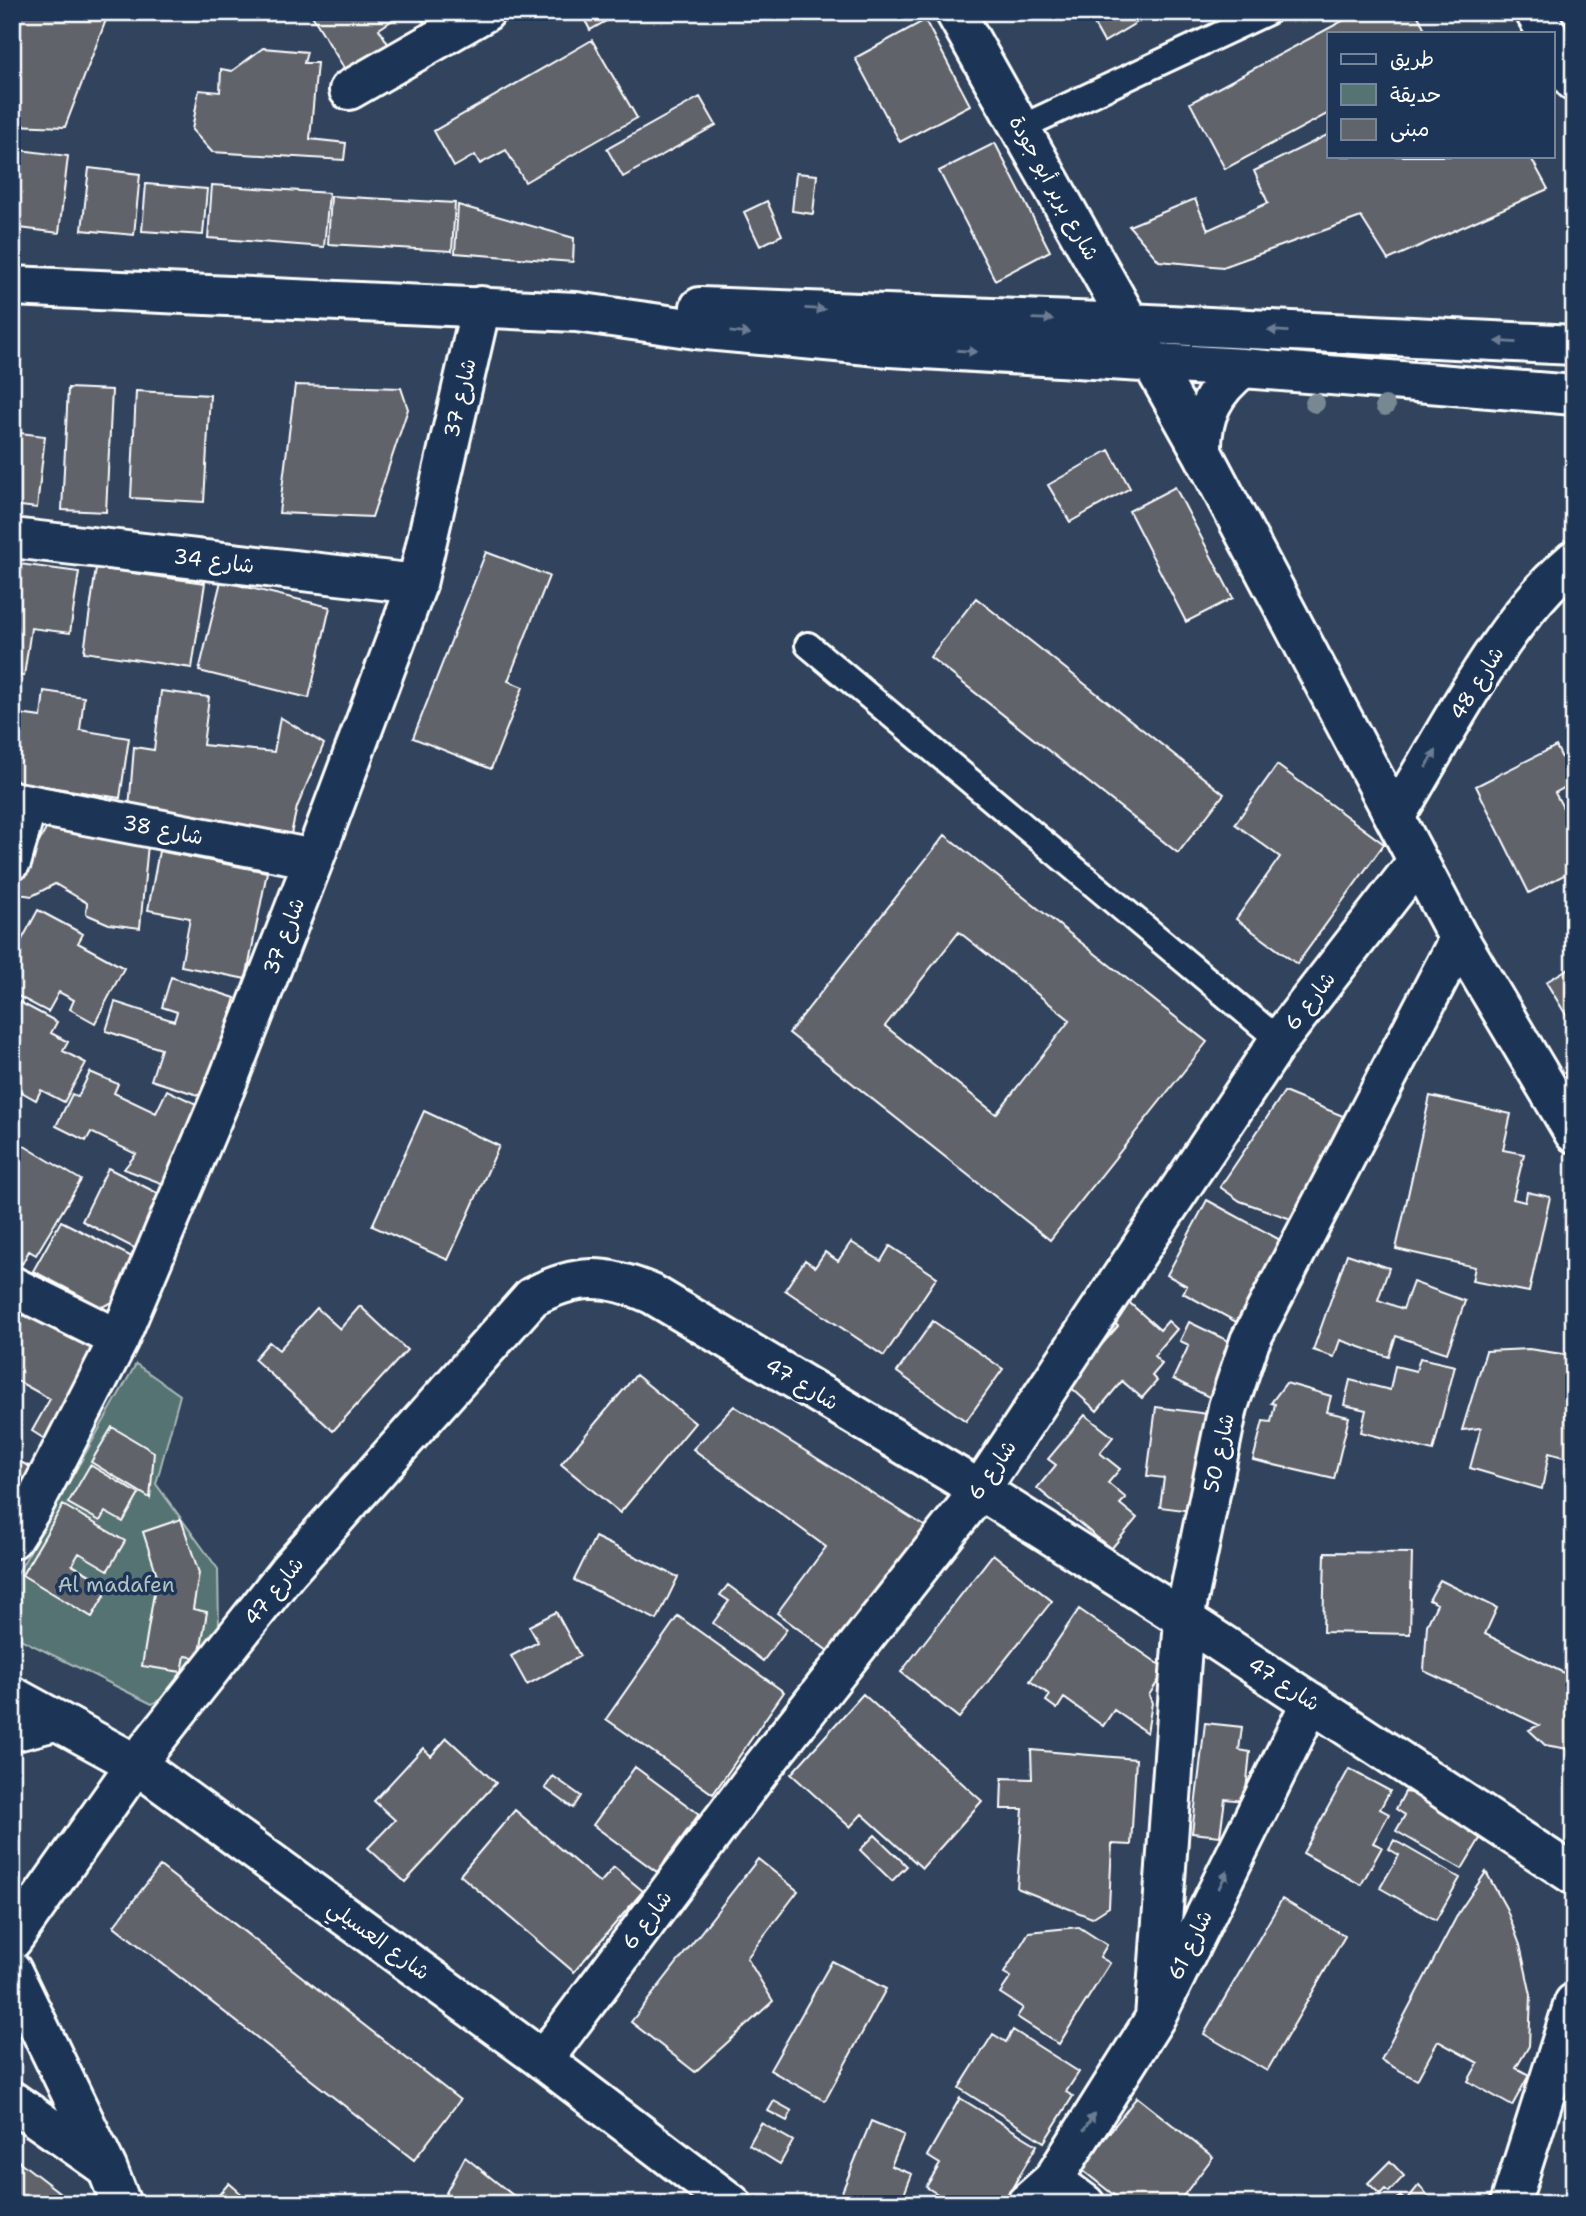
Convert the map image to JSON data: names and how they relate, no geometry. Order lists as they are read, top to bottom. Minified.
{"streets":{"main road":["شارع بربر أبو جودة","شارع 37","شارع 34","شارع 48","شارع 38","شارع 6","شارع 47","شارع 50","شارع العسيلي","شارع 61"]},"crossings":[["شارع بربر أبو جودة","شارع 48"],["شارع بربر أبو جودة","شارع 6"],["شارع بربر أبو جودة","شارع 50"],["شارع 37","شارع 34"],["شارع 37","شارع 38"],["شارع 6","شارع 47"],["شارع 6","شارع العسيلي"],["شارع 47","شارع 50"],["شارع 47","شارع العسيلي"],["شارع 47","شارع 61"],["شارع 50","شارع 61"]],"one_way":["شارع 48","شارع 61"],"parks":["Al madafen"],"legend":["طريق","حديقة","مبنى"]}
